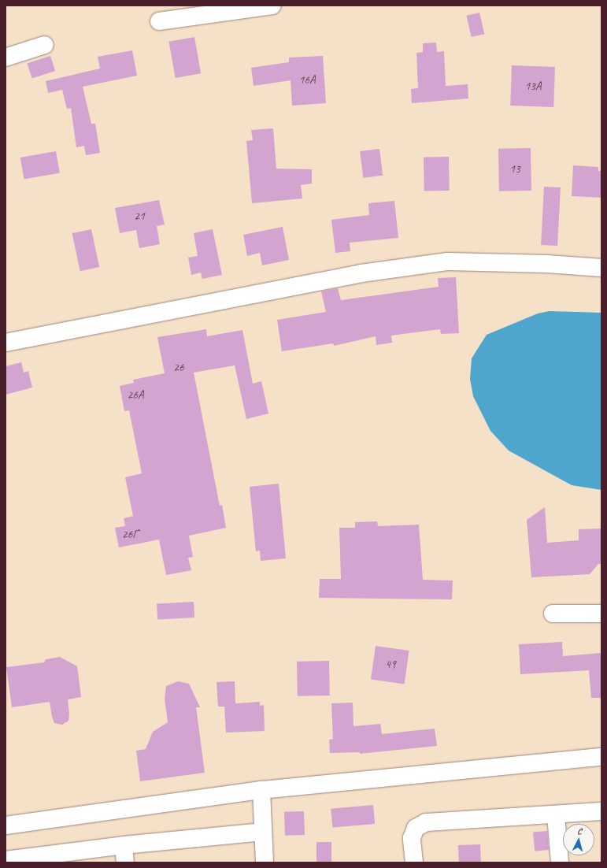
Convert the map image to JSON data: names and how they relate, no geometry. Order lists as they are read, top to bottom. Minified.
{"house_numbers":["16А","13А","13","21","26","26А","26Г","49"],"north":"top"}
